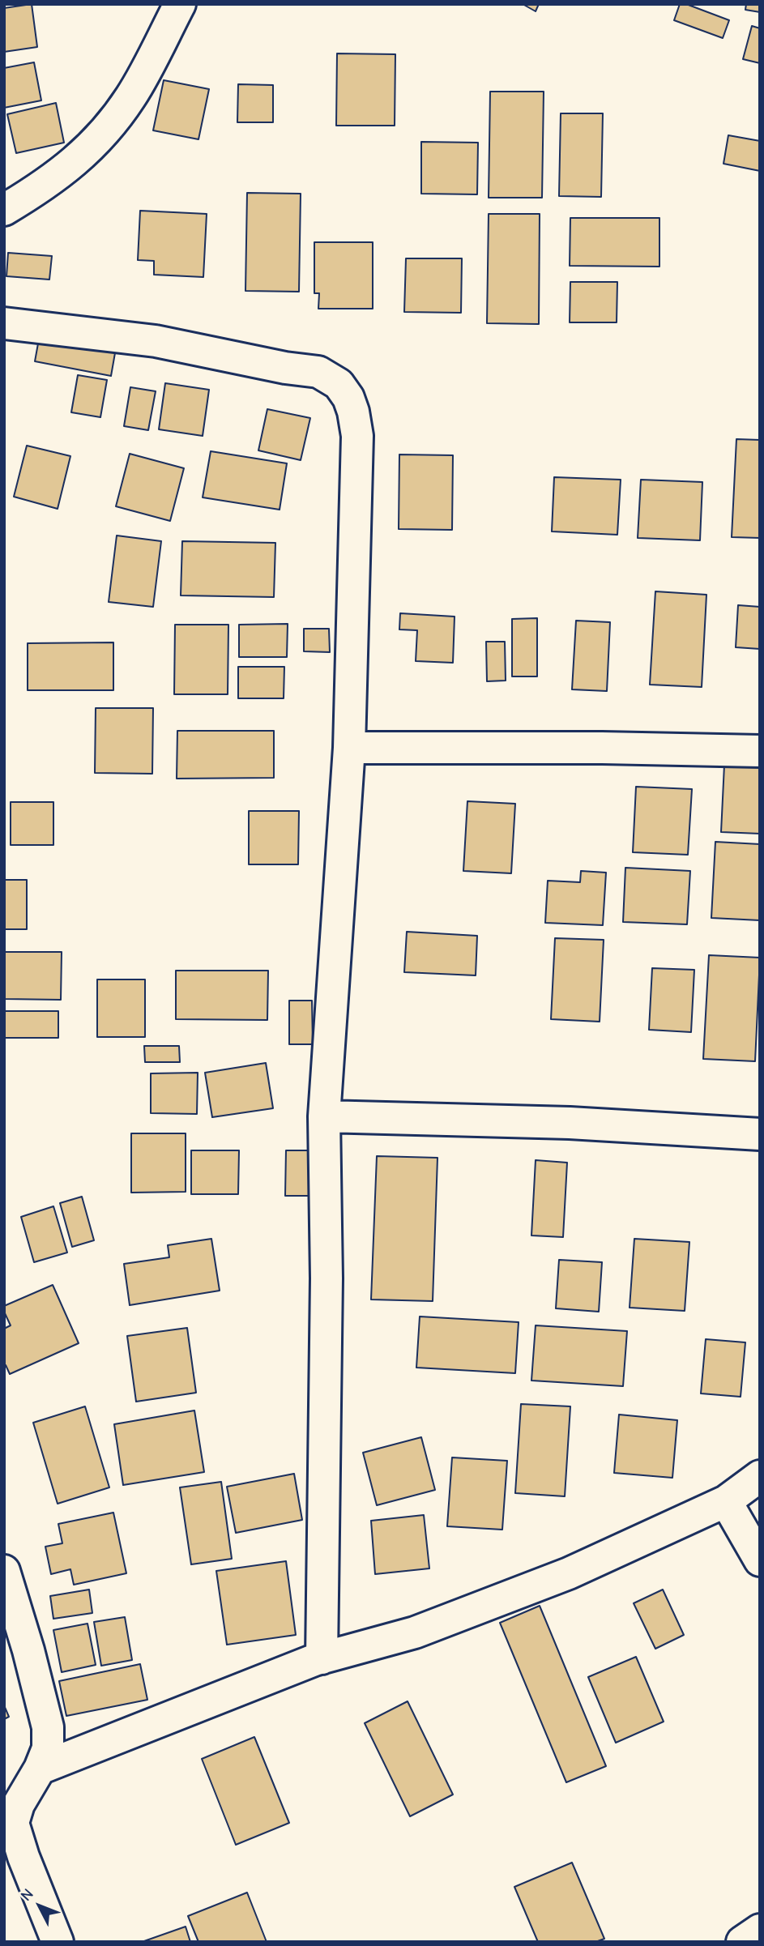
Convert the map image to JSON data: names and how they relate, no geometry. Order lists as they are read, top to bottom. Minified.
{"north":"top left"}
